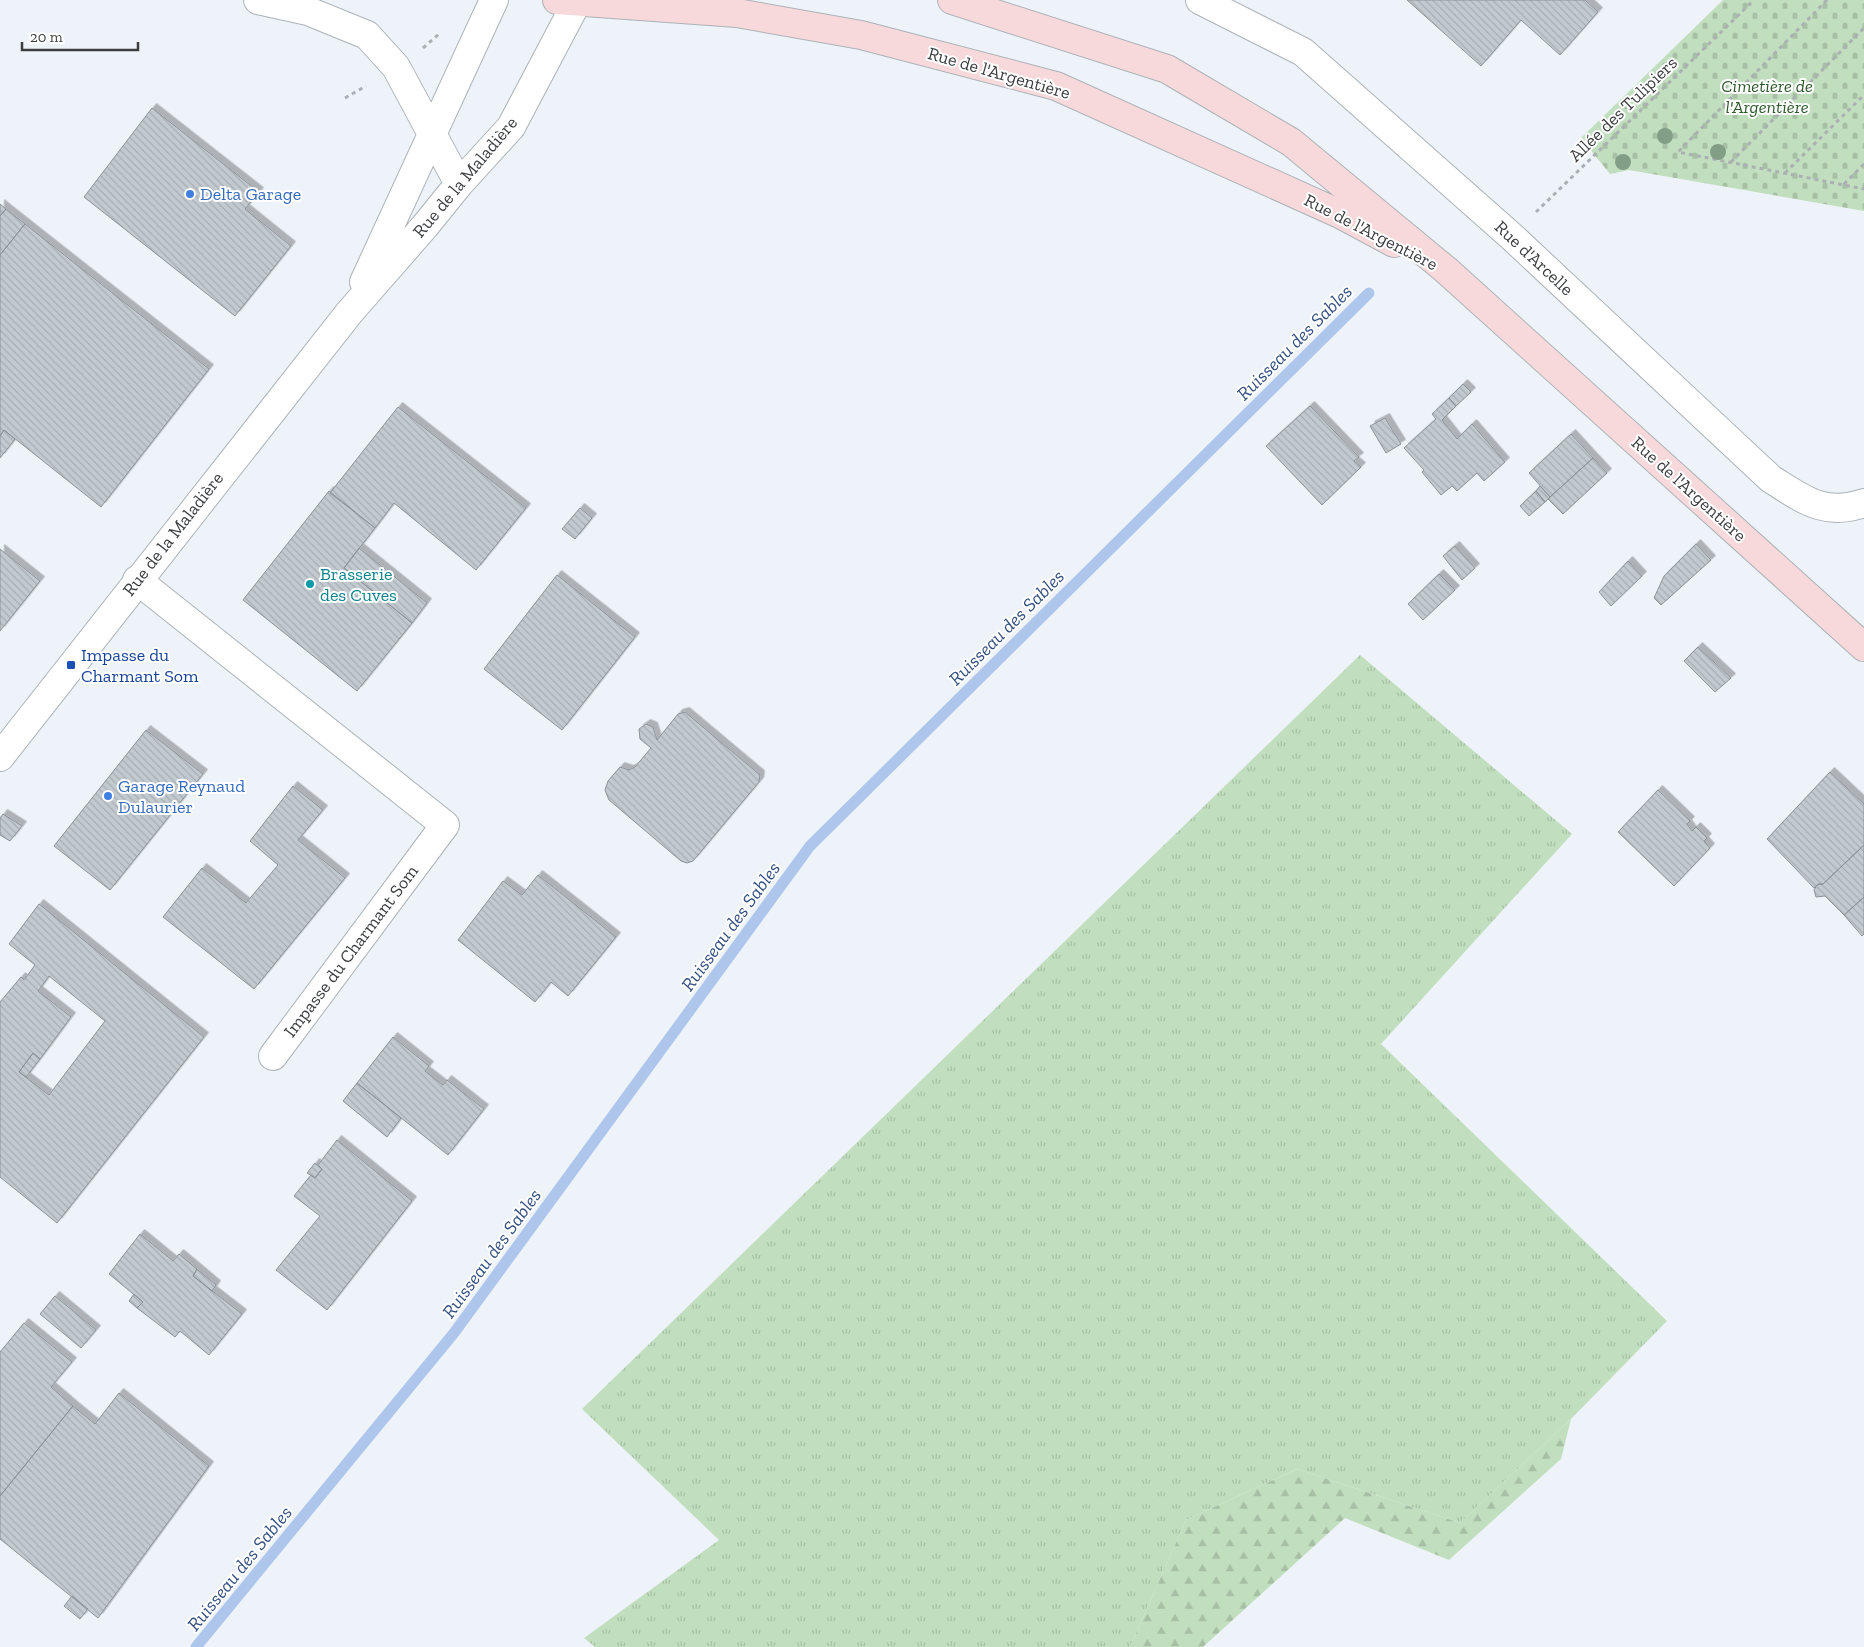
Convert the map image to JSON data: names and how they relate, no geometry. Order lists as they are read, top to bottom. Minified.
{"streets":{"main road":["Rue de l'Argentière"],"street":["Rue de la Maladière","Rue d'Arcelle","Impasse du Charmant Som"],"path":["Allée des Tulipiers"]},"crossings":[["Rue de l'Argentière","Rue de la Maladière"],["Allée des Tulipiers","Rue d'Arcelle"],["Rue de la Maladière","Impasse du Charmant Som"]],"water":["Ruisseau des Sables"],"parks":["Cimetière de l'Argentière"],"places":{"other":["Delta Garage","Brasserie des Cuves","Garage Reynaud Dulaurier"],"transit":["Impasse du Charmant Som"]},"scale_bar":"20 m"}
